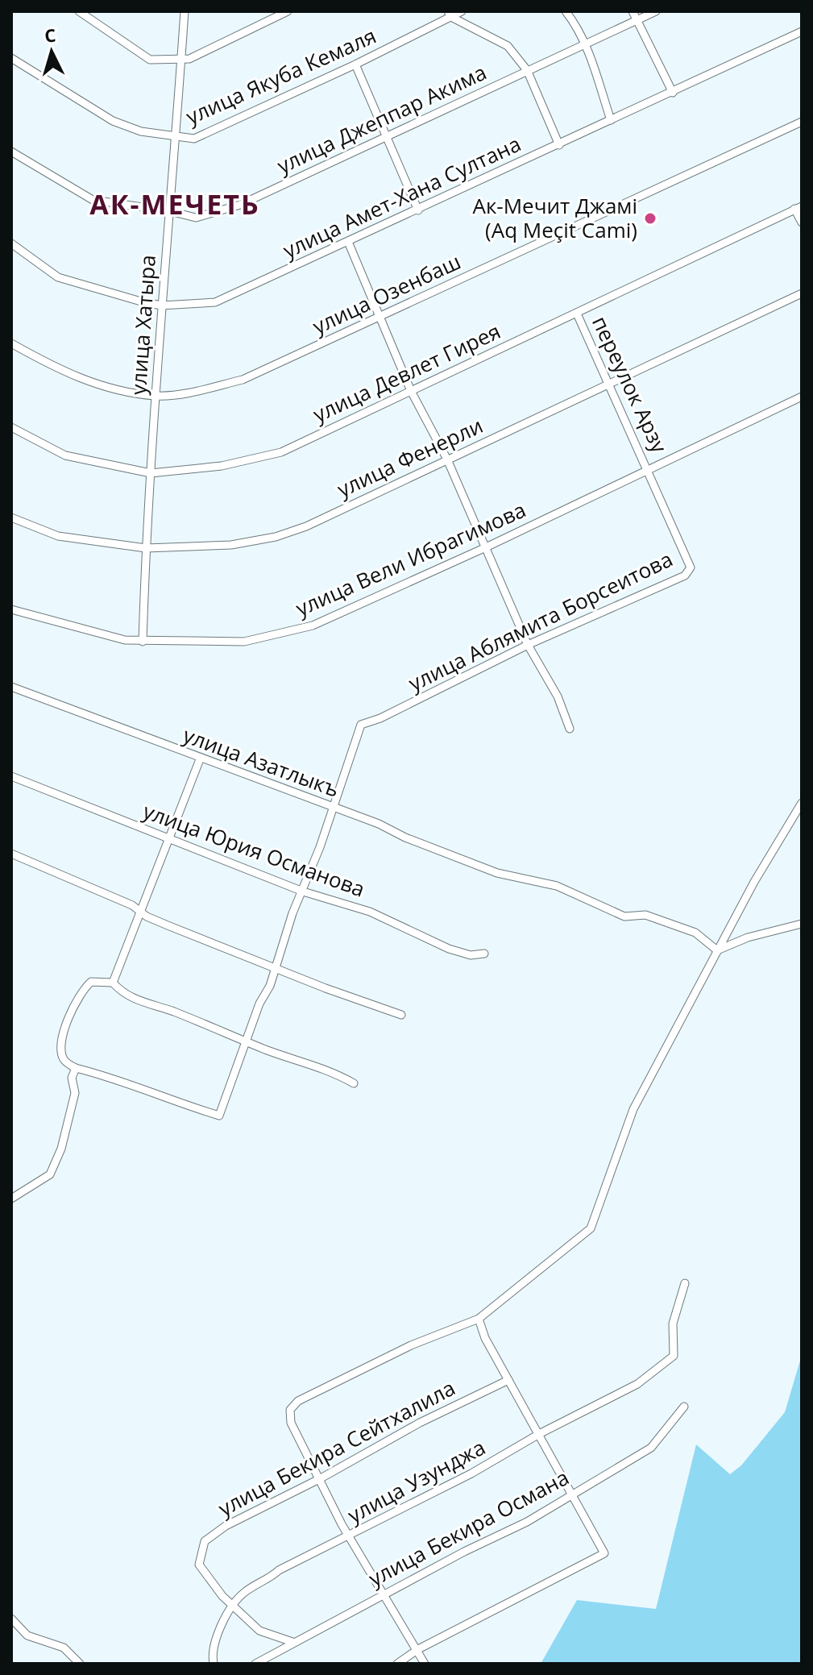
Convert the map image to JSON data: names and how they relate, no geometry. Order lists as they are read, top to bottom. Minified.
{"streets":{"street":["улица Якуба Кемаля","улица Джеппар Акима","улица Амет-Хана Султана","улица Озенбаш","улица Хатыра","улица Девлет Гирея","переулок Арзу","улица Фенерли","улица Вели Ибрагимова","улица Аблямита Борсеитова","улица Азатлыкъ","улица Юрия Османова","улица Бекира Сейтхалила","улица Узунджа","улица Бекира Османа"]},"crossings":[["улица Якуба Кемаля","улица Хатыра"],["улица Джеппар Акима","улица Хатыра"],["улица Амет-Хана Султана","улица Хатыра"],["улица Озенбаш","улица Хатыра"],["улица Хатыра","улица Девлет Гирея"],["улица Хатыра","улица Фенерли"],["улица Хатыра","улица Вели Ибрагимова"],["улица Девлет Гирея","переулок Арзу"],["переулок Арзу","улица Фенерли"],["переулок Арзу","улица Вели Ибрагимова"],["переулок Арзу","улица Аблямита Борсеитова"],["улица Вели Ибрагимова","улица Аблямита Борсеитова"],["улица Аблямита Борсеитова","улица Азатлыкъ"],["улица Бекира Сейтхалила","улица Узунджа"]],"districts":["АК-МЕЧЕТЬ"],"places":["Ак-Мечит Джамі (Aq Meçit Cami)"],"north":"top"}
